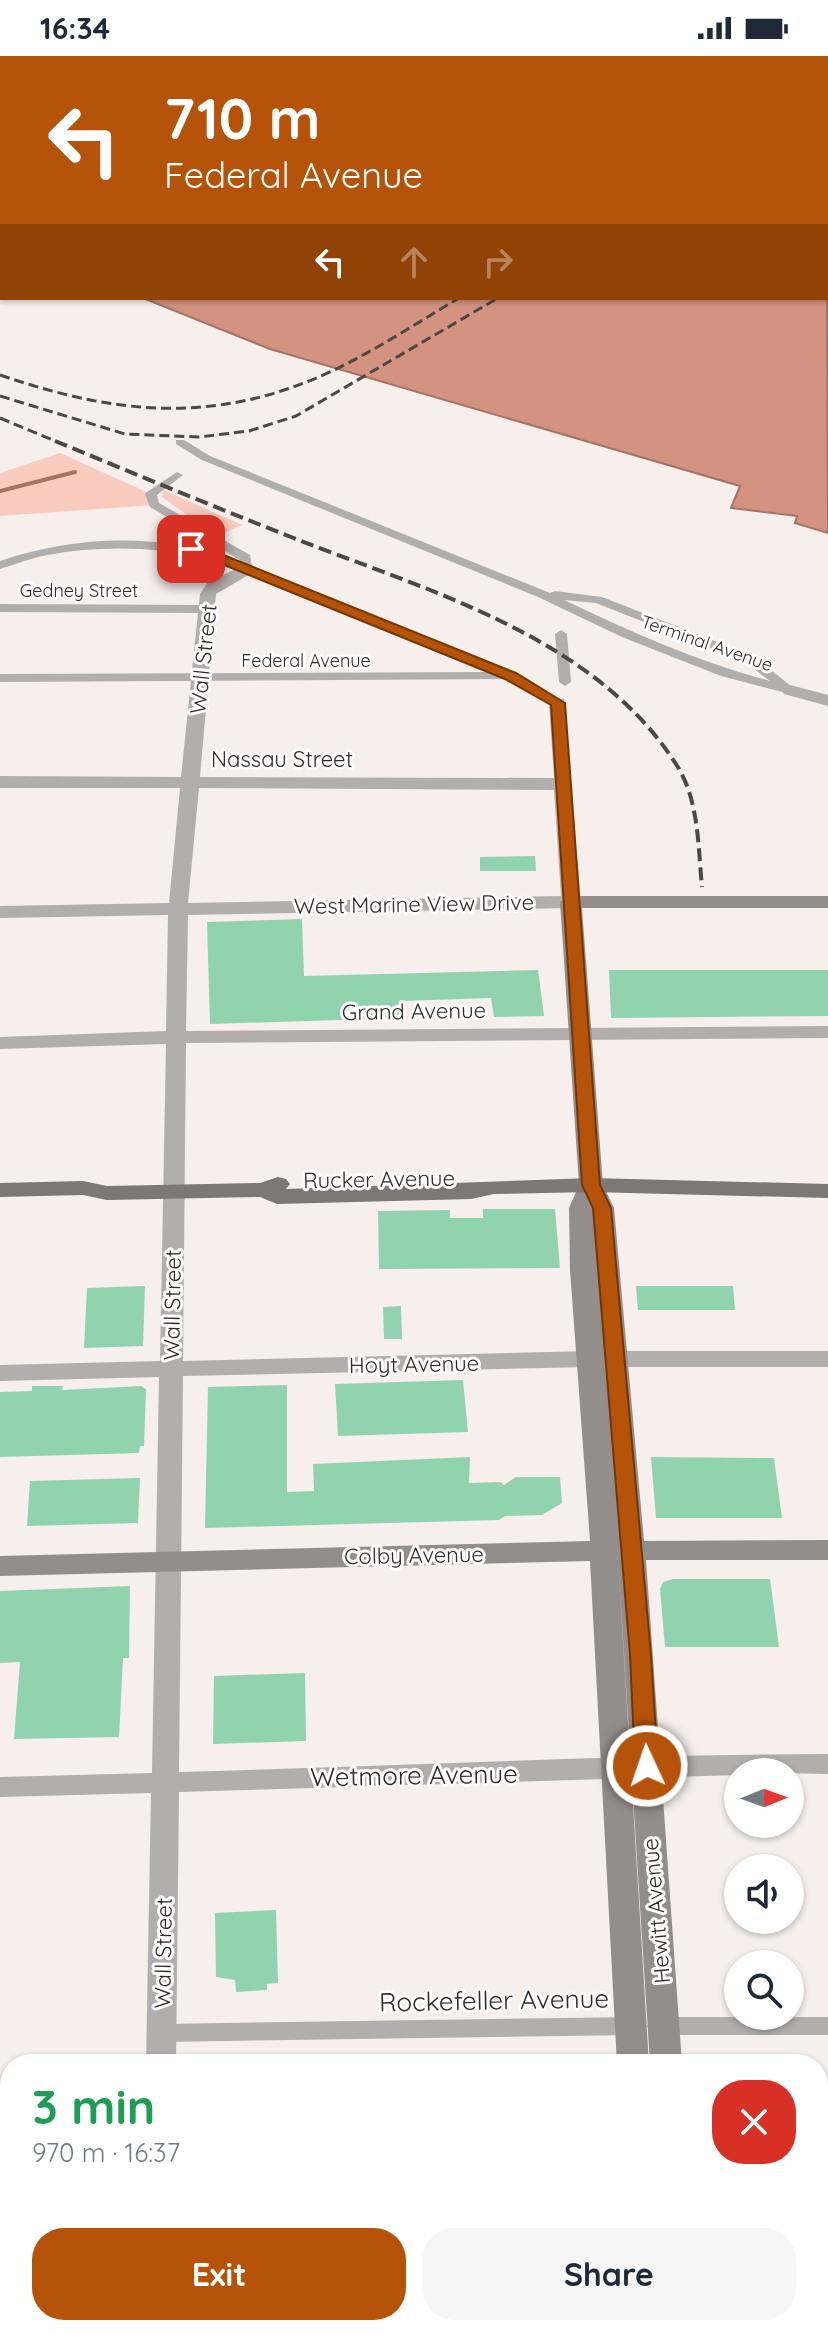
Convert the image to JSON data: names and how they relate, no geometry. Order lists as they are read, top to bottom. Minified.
{"streets":{"main road":["West Marine View Drive","Rucker Avenue","Colby Avenue","Hewitt Avenue"],"street":["Gedney Street","Terminal Avenue","Wall Street","Federal Avenue","Nassau Street","Grand Avenue","Hoyt Avenue","Wetmore Avenue","Rockefeller Avenue"]},"crossings":[["Gedney Street","Wall Street"],["Wall Street","Federal Avenue"],["Wall Street","Nassau Street"],["Wall Street","West Marine View Drive"],["Wall Street","Grand Avenue"],["Wall Street","Rucker Avenue"],["Wall Street","Hoyt Avenue"],["Wall Street","Colby Avenue"],["Wall Street","Wetmore Avenue"],["Wall Street","Rockefeller Avenue"],["Nassau Street","Hewitt Avenue"],["West Marine View Drive","Hewitt Avenue"],["Grand Avenue","Hewitt Avenue"],["Rucker Avenue","Hewitt Avenue"],["Hoyt Avenue","Hewitt Avenue"],["Colby Avenue","Hewitt Avenue"],["Wetmore Avenue","Hewitt Avenue"],["Hewitt Avenue","Rockefeller Avenue"]],"north":"right","page":{"status":"16:34","turn":["710 m","Federal Avenue"],"heading":["3 min","970 m · 16:37"],"buttons":["Exit","Share"]}}
